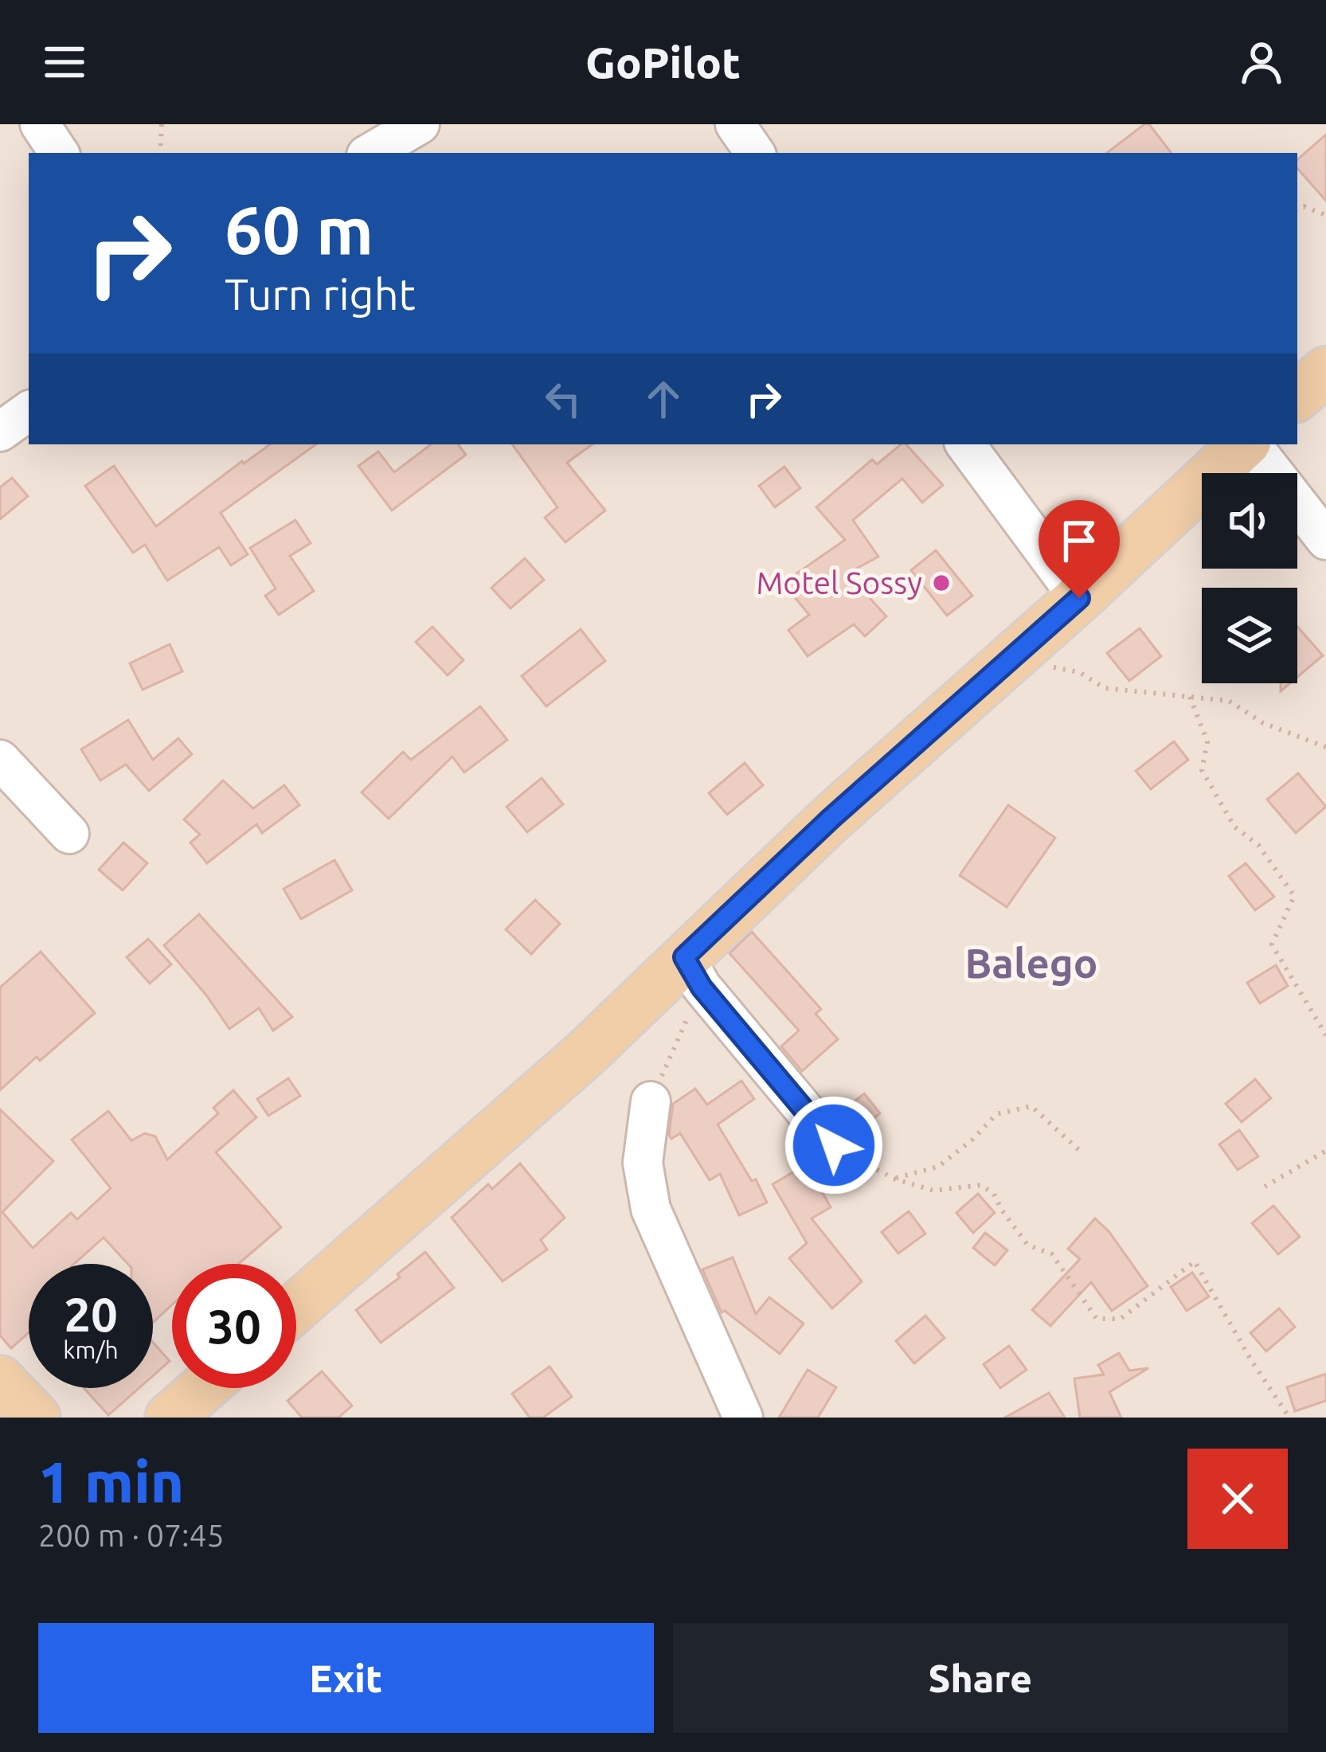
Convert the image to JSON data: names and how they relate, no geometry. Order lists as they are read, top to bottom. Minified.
{"districts":["Balego"],"places":["Motel Sossy"],"page":{"header":"GoPilot","turn":["60 m","Turn right"],"speed":"20 km/h","limit":"30","heading":["1 min","200 m · 07:45"],"buttons":["Exit","Share"]}}
